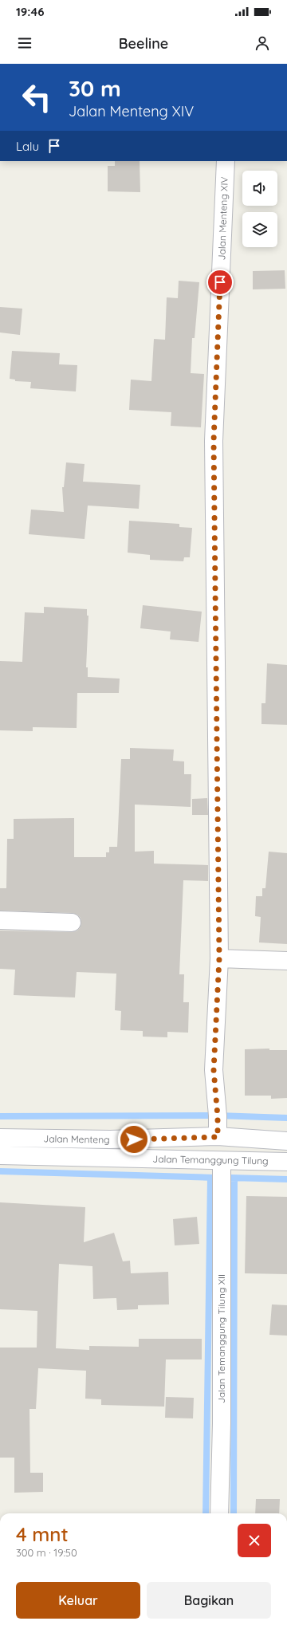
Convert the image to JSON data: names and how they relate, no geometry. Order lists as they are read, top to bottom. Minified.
{"streets":{"street":["Jalan Menteng XIV","Jalan Menteng","Jalan Temanggung Tilung","Jalan Temanggung Tilung XII"]},"crossings":[["Jalan Menteng XIV","Jalan Menteng"],["Jalan Temanggung Tilung","Jalan Temanggung Tilung XII"]],"page":{"status":"19:46","header":"Beeline","turn":["30 m","Jalan Menteng XIV"],"then":"Lalu","heading":["4 mnt","300 m · 19:50"],"buttons":["Keluar","Bagikan"]}}
